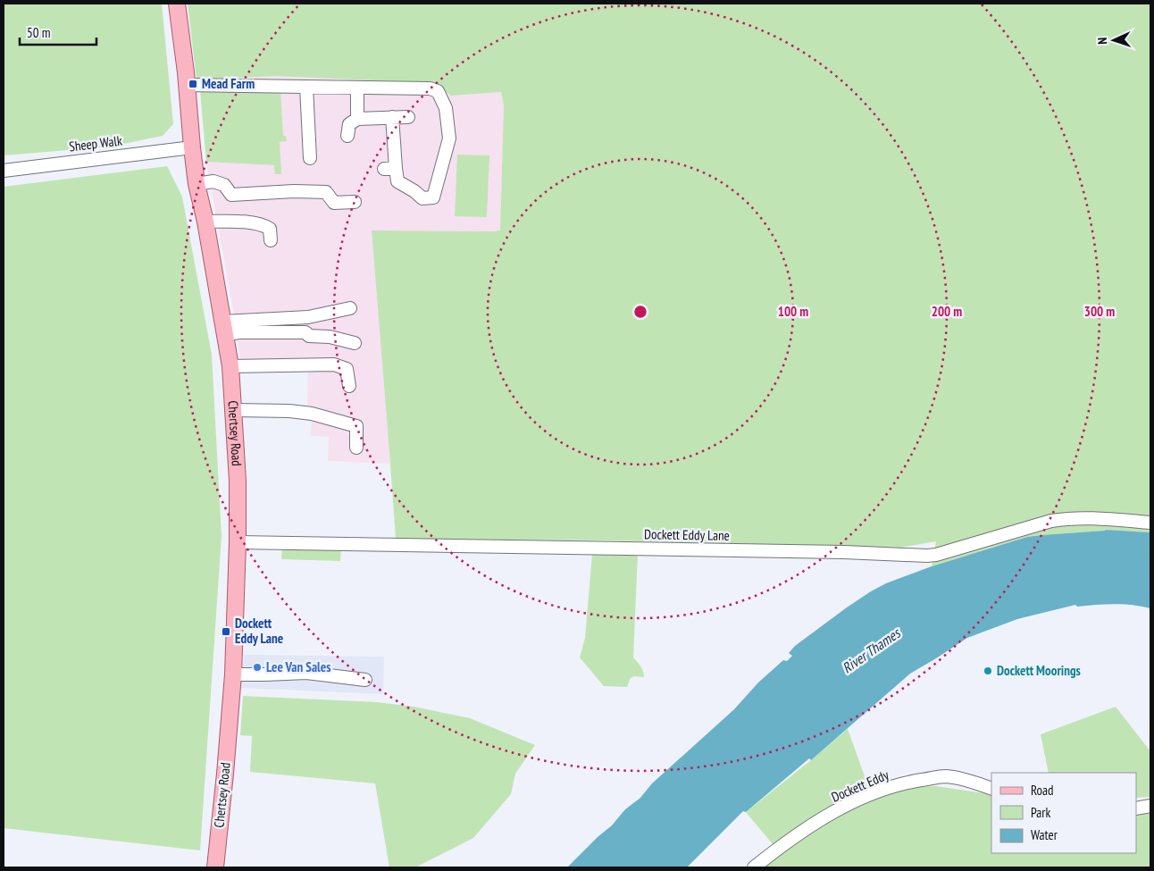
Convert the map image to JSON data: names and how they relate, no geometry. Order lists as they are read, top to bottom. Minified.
{"streets":{"main road":["Chertsey Road"],"street":["Sheep Walk","Dockett Eddy Lane","Dockett Eddy"]},"crossings":[["Sheep Walk","Chertsey Road"],["Chertsey Road","Dockett Eddy Lane"]],"water":["River Thames"],"places":{"transit":["Mead Farm","Dockett Eddy Lane"],"other":["Lee Van Sales","Dockett Moorings"]},"legend":["Road","Park","Water"],"scale_bar":"50 m","north":"left","rings":["100 m","200 m","300 m"]}
